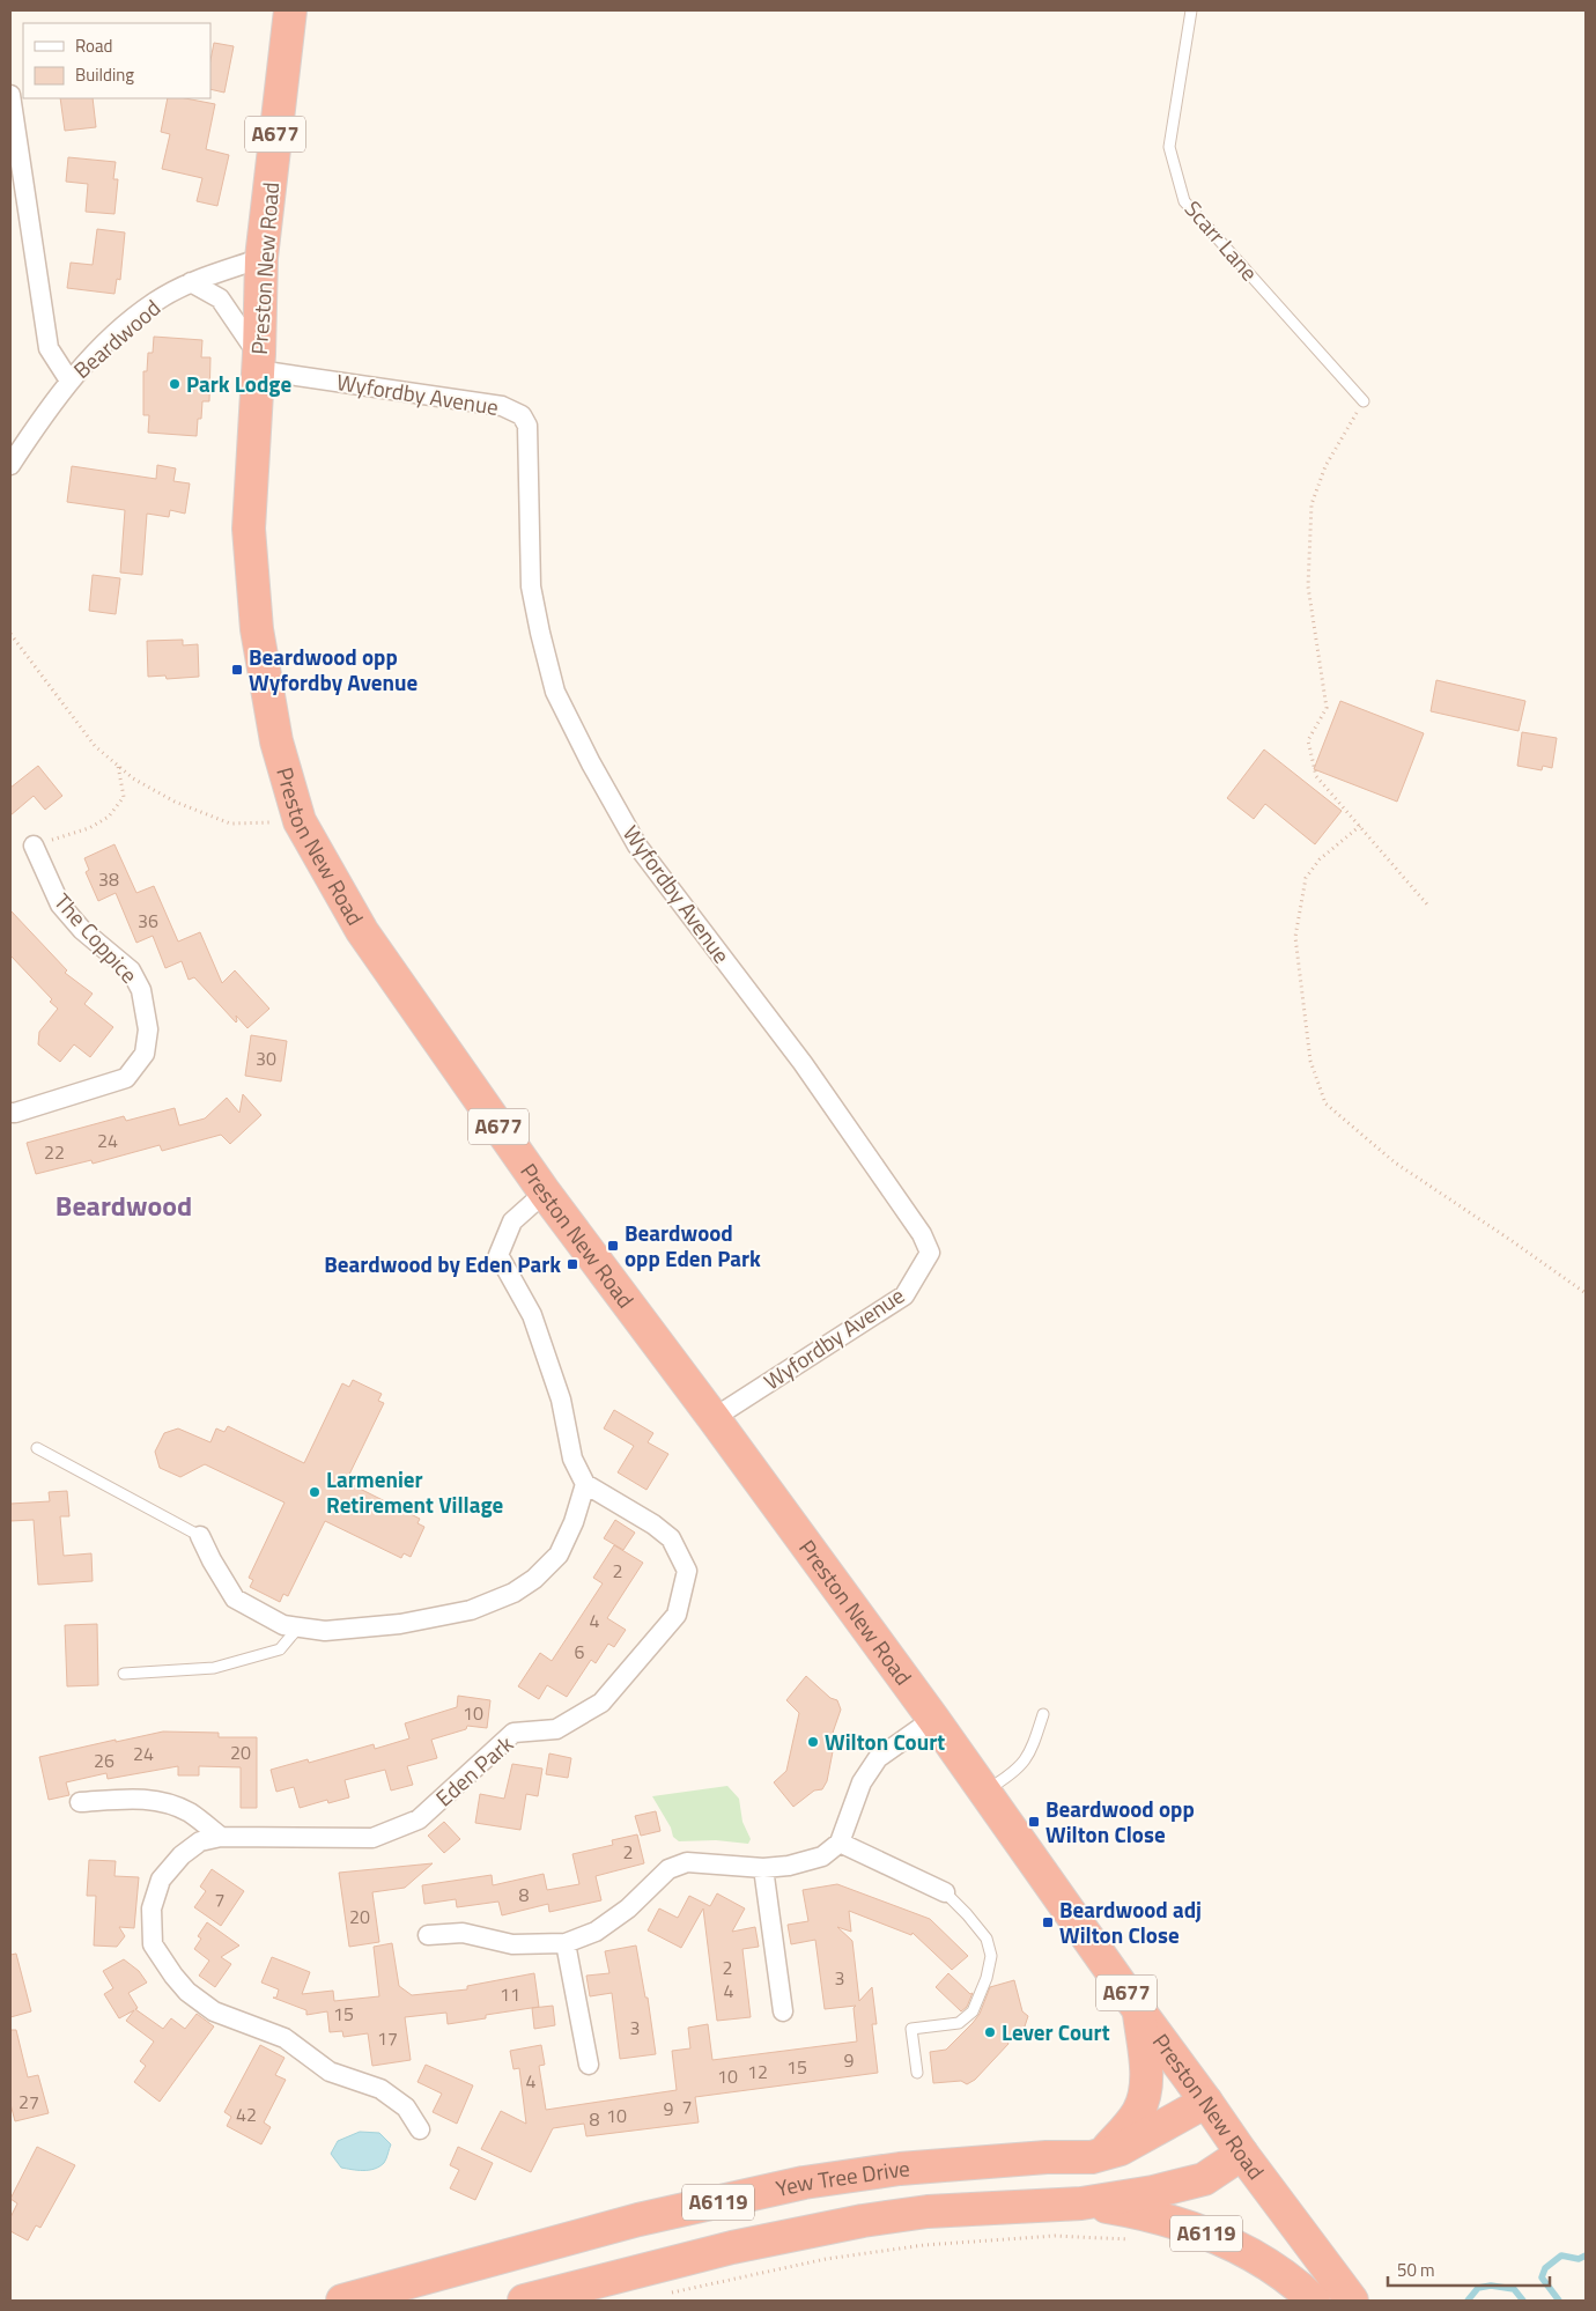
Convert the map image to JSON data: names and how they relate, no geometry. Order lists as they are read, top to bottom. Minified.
{"streets":{"highway":["A677","Preston New Road","Yew Tree Drive","A6119"],"street":["Beardwood","Wyfordby Avenue","The Coppice","Eden Park"],"lane":["Scarr Lane"]},"crossings":[["Preston New Road","Beardwood"],["Preston New Road","Wyfordby Avenue"],["Preston New Road","Yew Tree Drive"],["Yew Tree Drive","A6119"]],"districts":["Beardwood"],"places":{"other":["Park Lodge","Larmenier Retirement Village","Wilton Court","Lever Court"],"transit":["Beardwood opp Wyfordby Avenue","Beardwood opp Eden Park","Beardwood by Eden Park","Beardwood opp Wilton Close","Beardwood adj Wilton Close"]},"house_numbers":["38","36","30","24","22","2","4","6","10","20","24","26","2","8","7","20","2","3","4","11","15","3","17","9","15","12","10","4","27","7","9","42","10","8"],"legend":["Road","Building"],"scale_bar":"50 m"}
